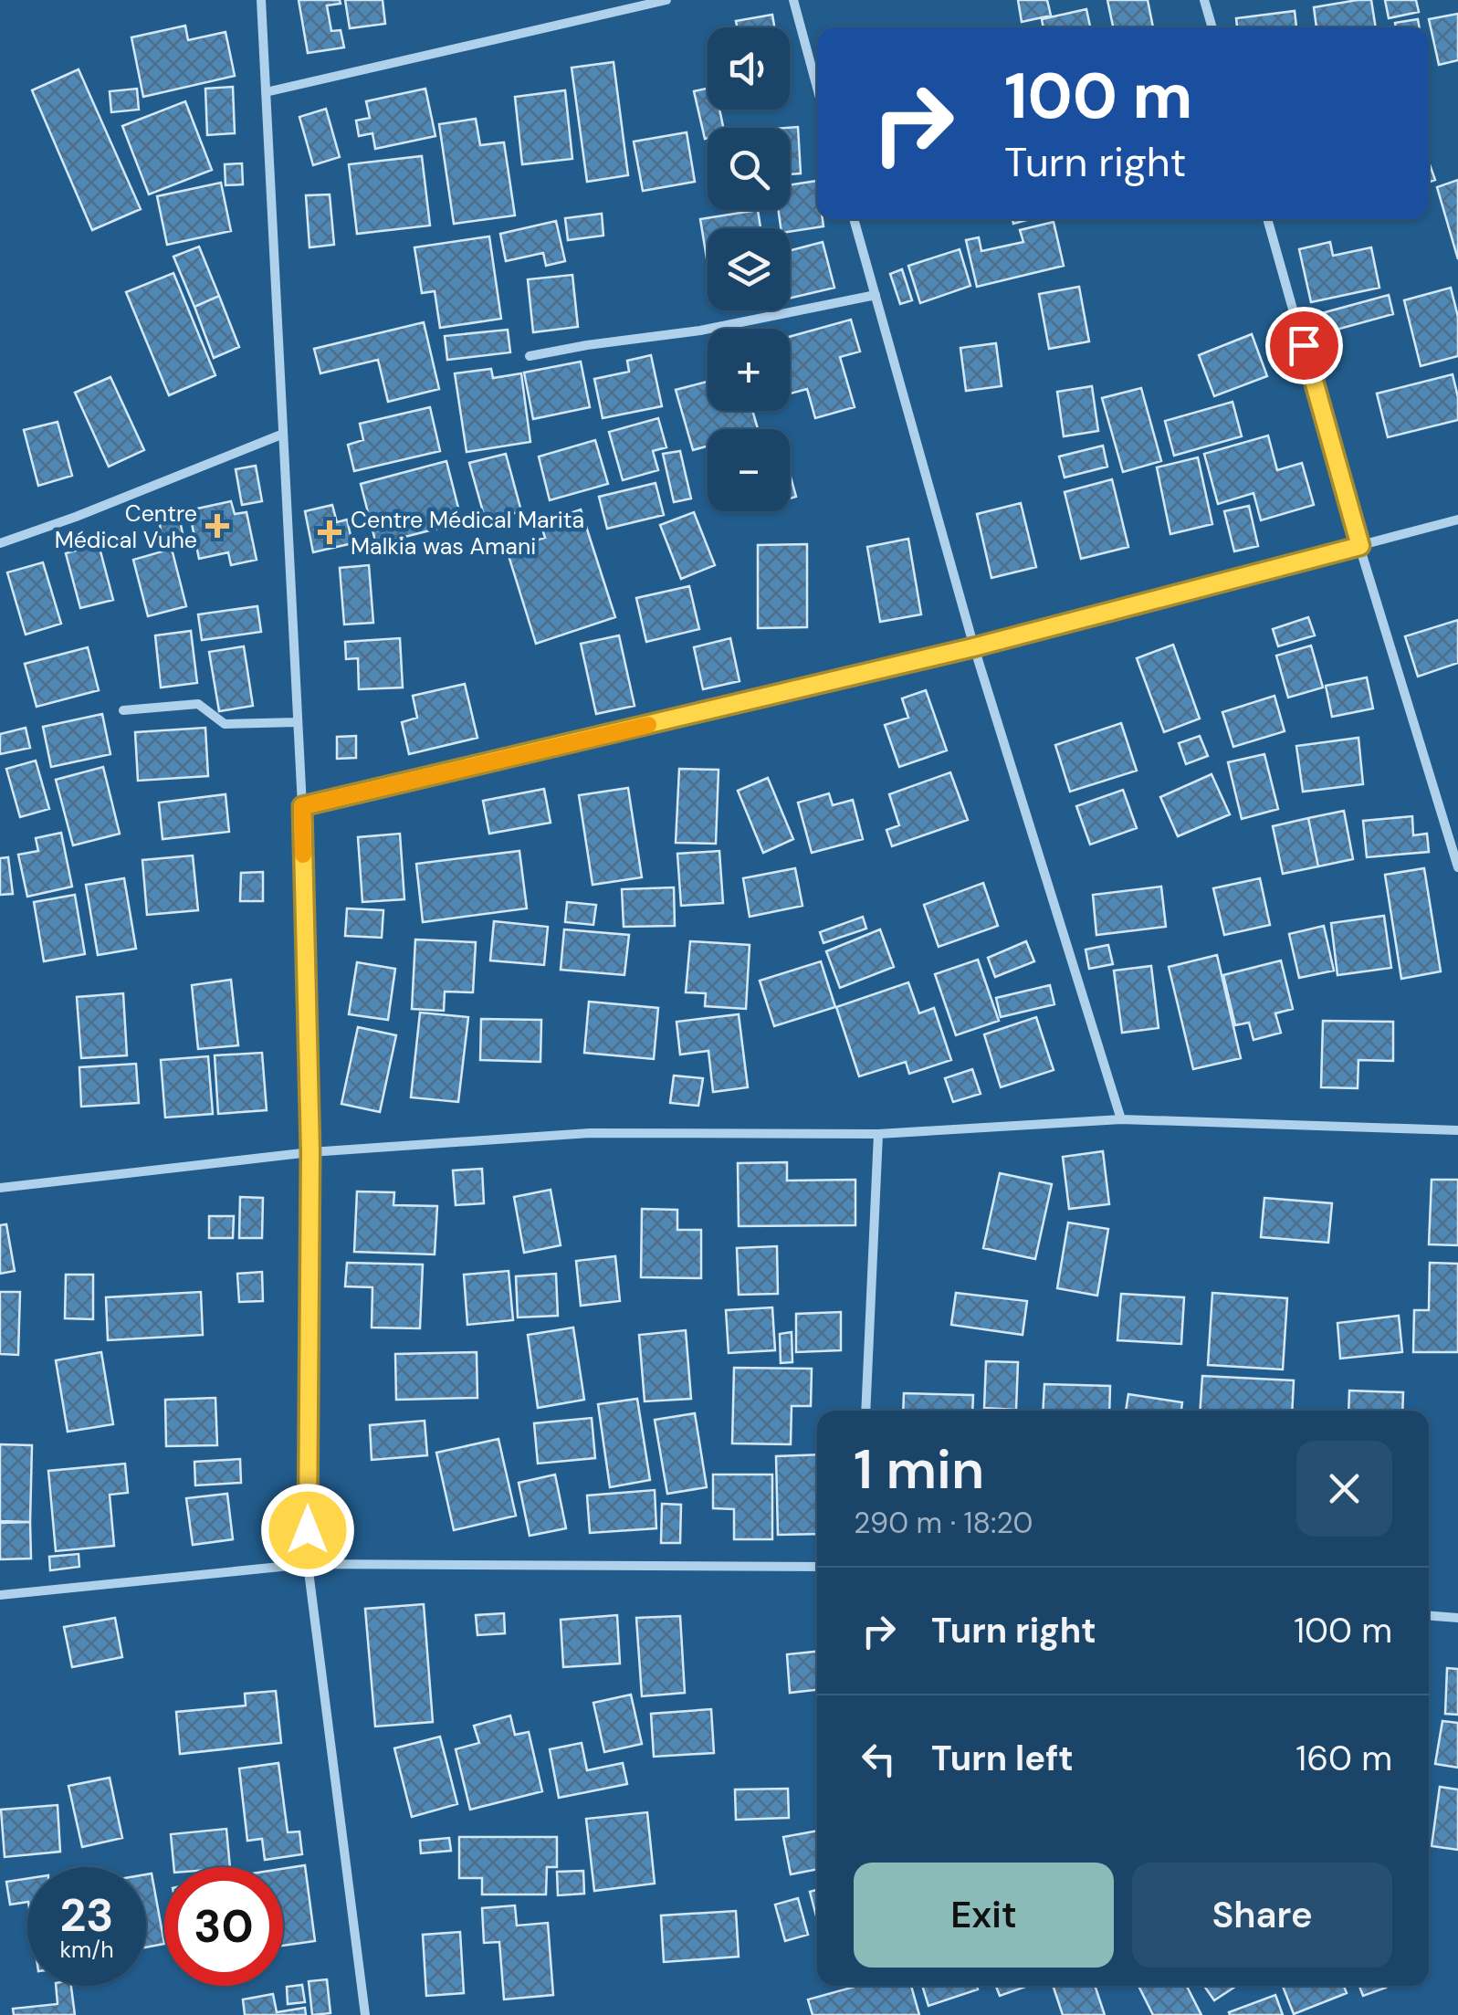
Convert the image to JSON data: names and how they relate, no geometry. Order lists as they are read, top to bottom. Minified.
{"places":{"health":["Centre Médical Vuhe","Centre Médical Marita Malkia was Amani"]},"page":{"map_buttons":["+","−"],"turn":["100 m","Turn right"],"heading":["1 min","290 m · 18:20"],"list":[{"name":"Turn right","value":"100 m"},{"name":"Turn left","value":"160 m"}],"buttons":["Exit","Share"],"speed":"23 km/h","limit":"30"}}
